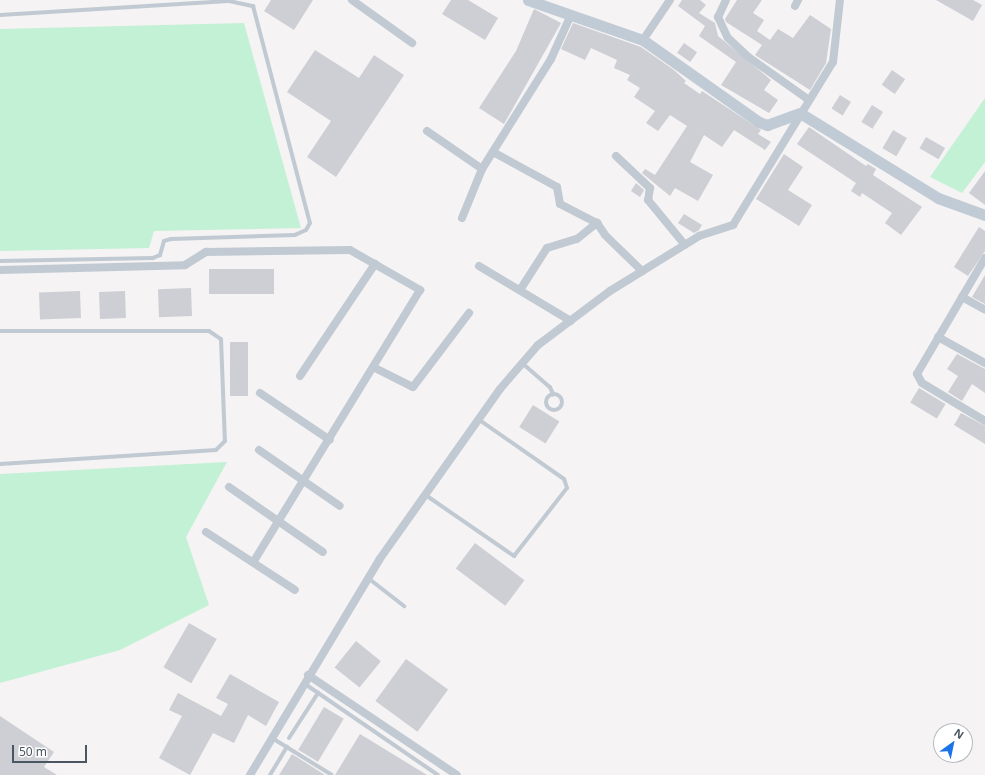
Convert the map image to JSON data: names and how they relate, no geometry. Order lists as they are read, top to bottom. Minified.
{"scale_bar":"50 m","north":"top right"}
